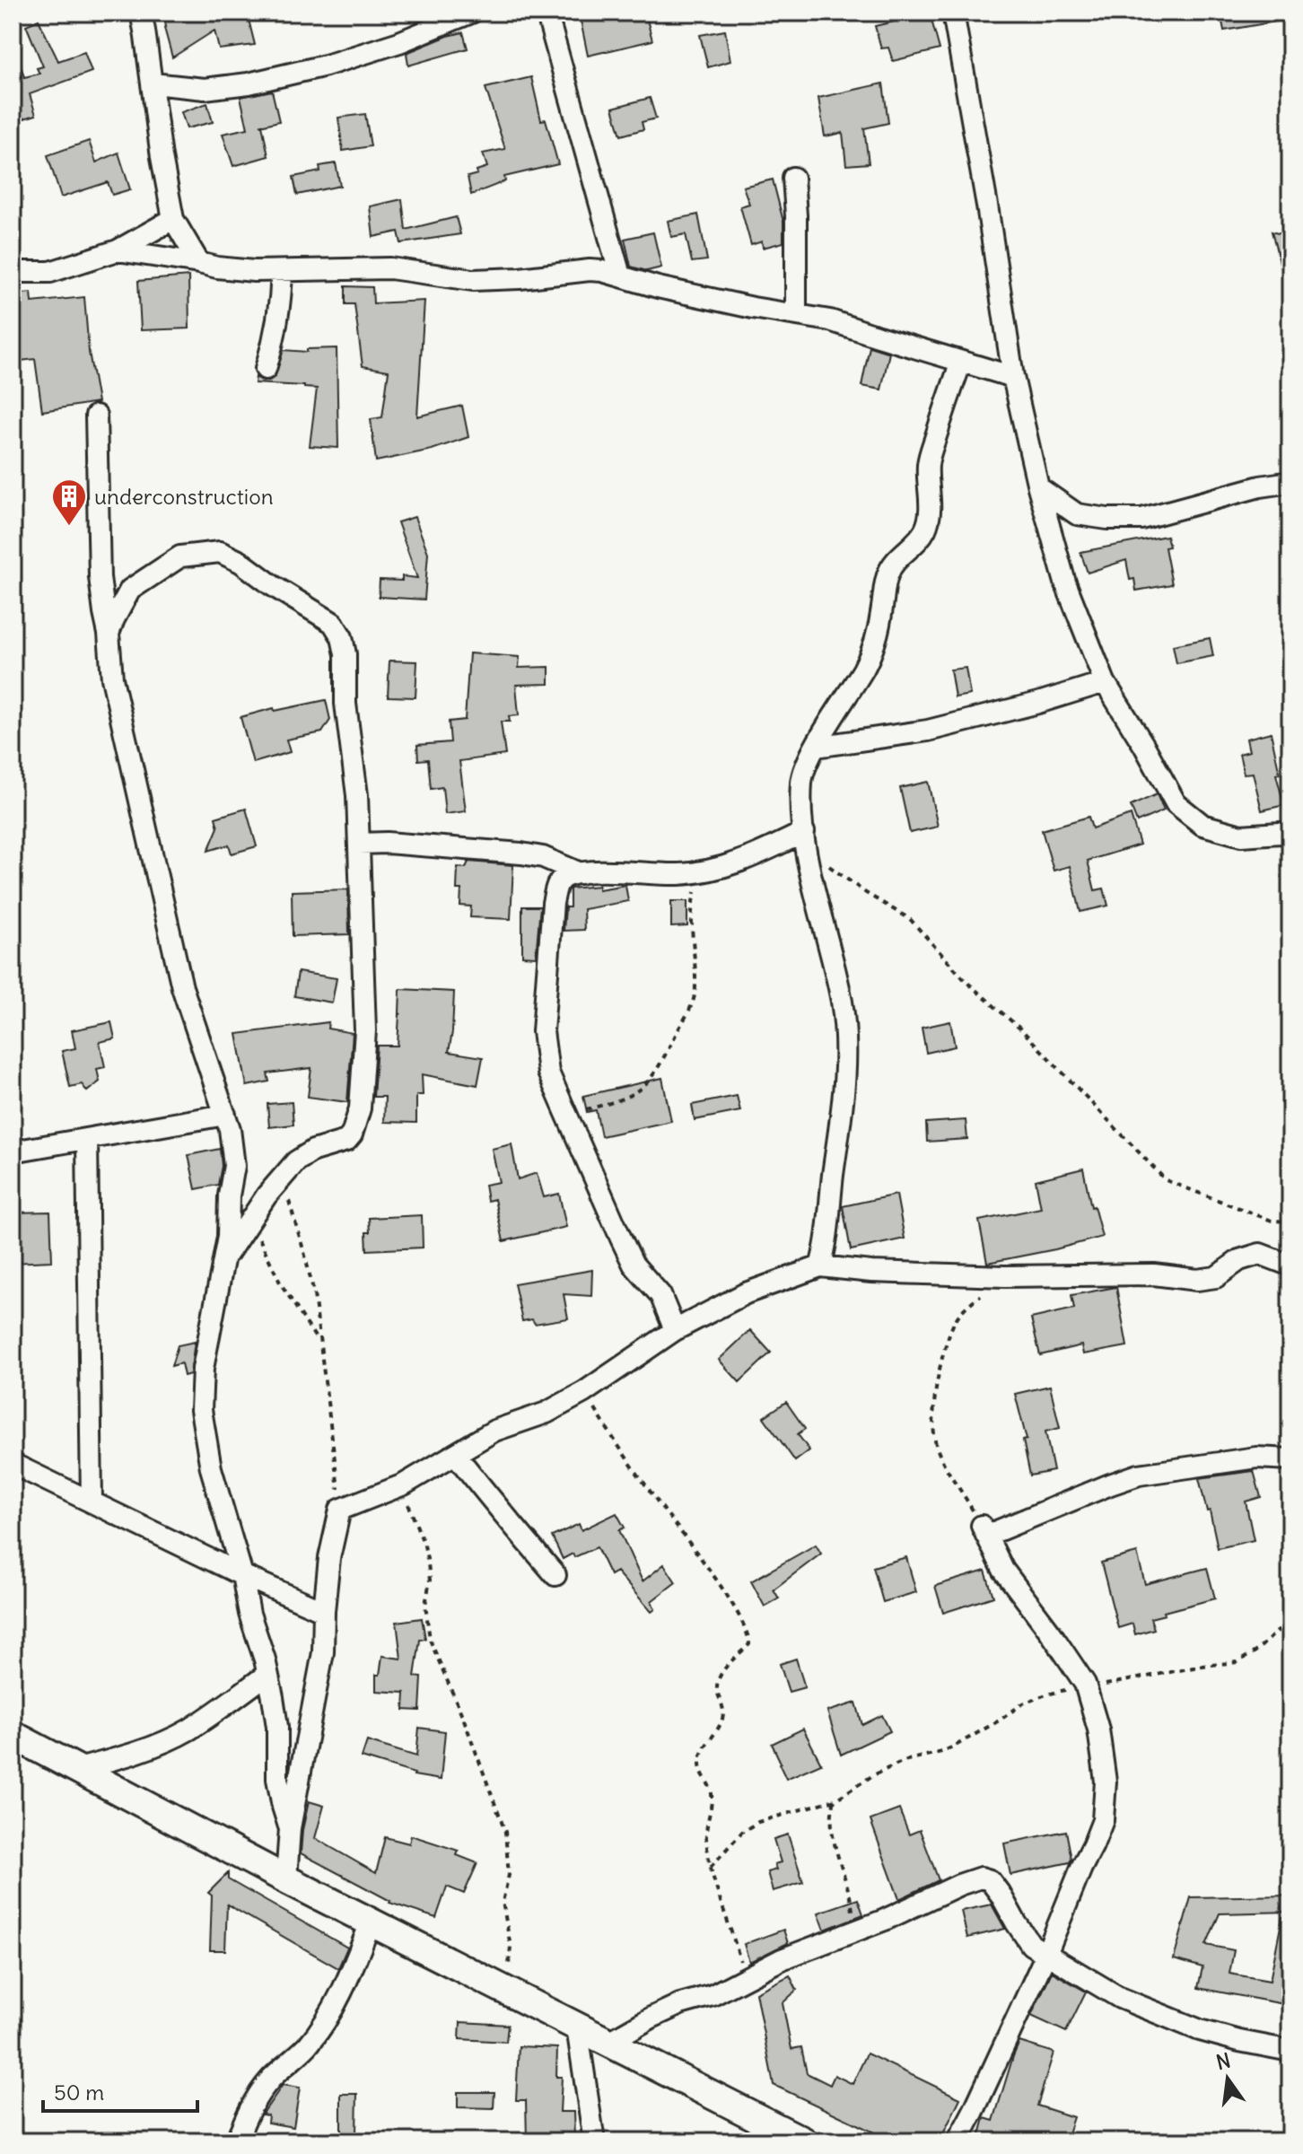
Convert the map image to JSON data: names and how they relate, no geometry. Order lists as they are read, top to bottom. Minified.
{"places":{"building":["underconstruction"]},"scale_bar":"50 m","north":"top"}
